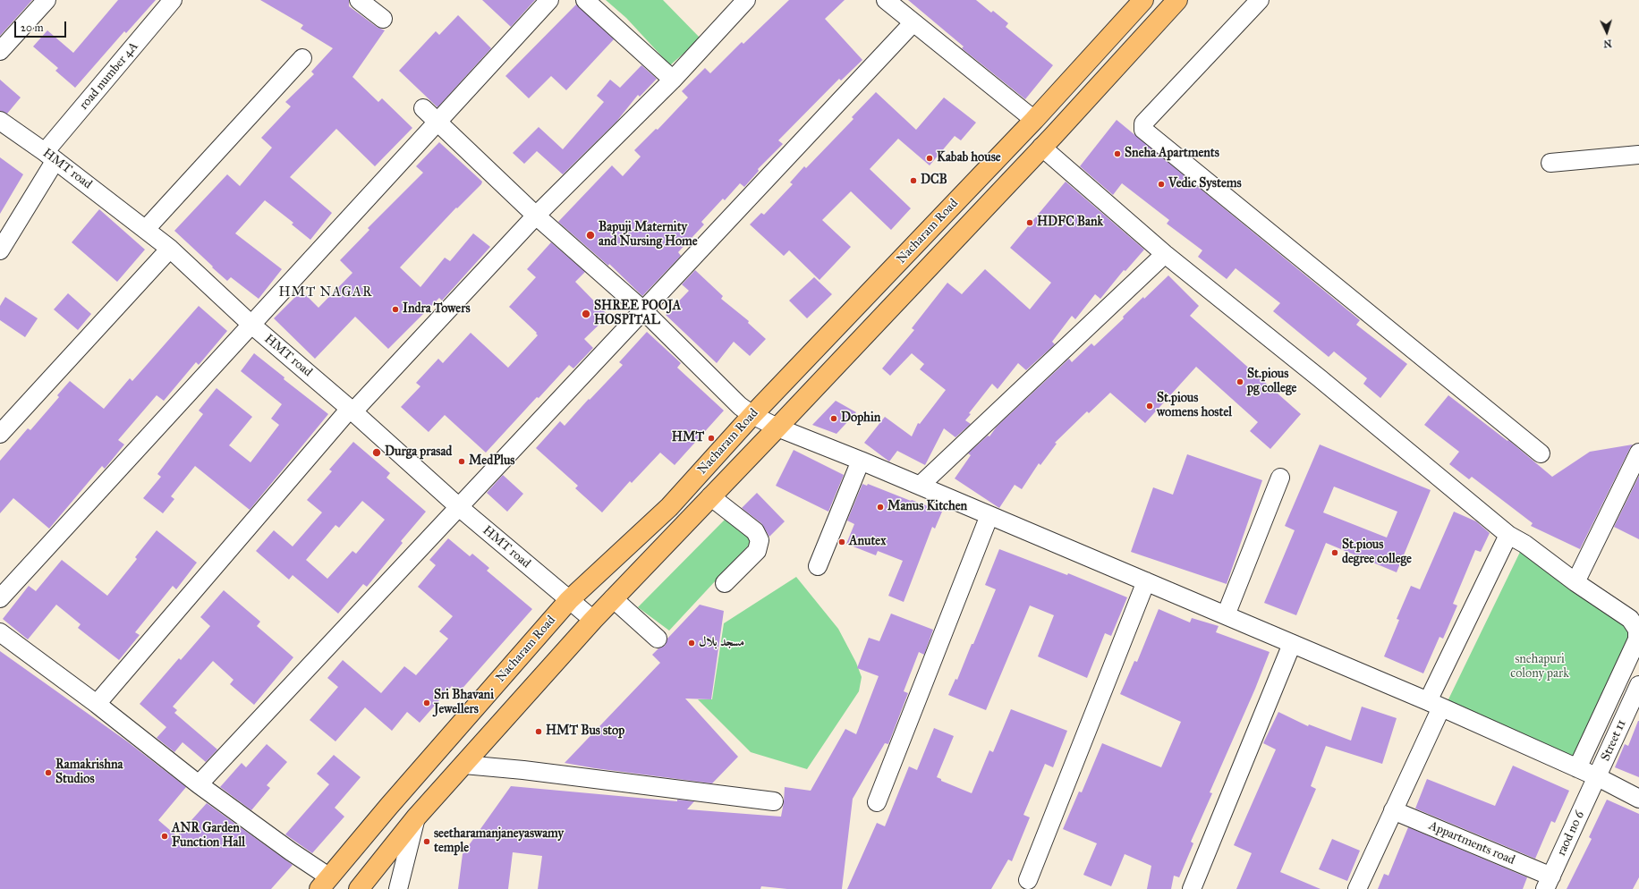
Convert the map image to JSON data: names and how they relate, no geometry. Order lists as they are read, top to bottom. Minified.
{"streets":{"main road":["Nacharam Road"],"street":["road number 4A","HMT road","Street 11","raod no 6","Appartments road"]},"crossings":[["road number 4A","HMT road"],["HMT road","Nacharam Road"],["Street 11","raod no 6"],["raod no 6","Appartments road"]],"districts":["HMT NAGAR"],"parks":["snehapuri colony park"],"places":["Sneha Apartments","Kabab house","DCB","Vedic Systems","HDFC Bank","Bapuji Maternity and Nursing Home","Indra Towers","SHREE POOJA HOSPITAL","St.pious pg college","St.pious womens hostel","Dophin","HMT","Durga prasad","MedPlus","Manus Kitchen","Anutex","St.pious degree college","مسجد بلال","Sri Bhavani Jewellers","HMT Bus stop","Ramakrishna Studios","ANR Garden Function Hall","seetharamanjaneyaswamy temple"],"scale_bar":"20 m","north":"bottom"}
